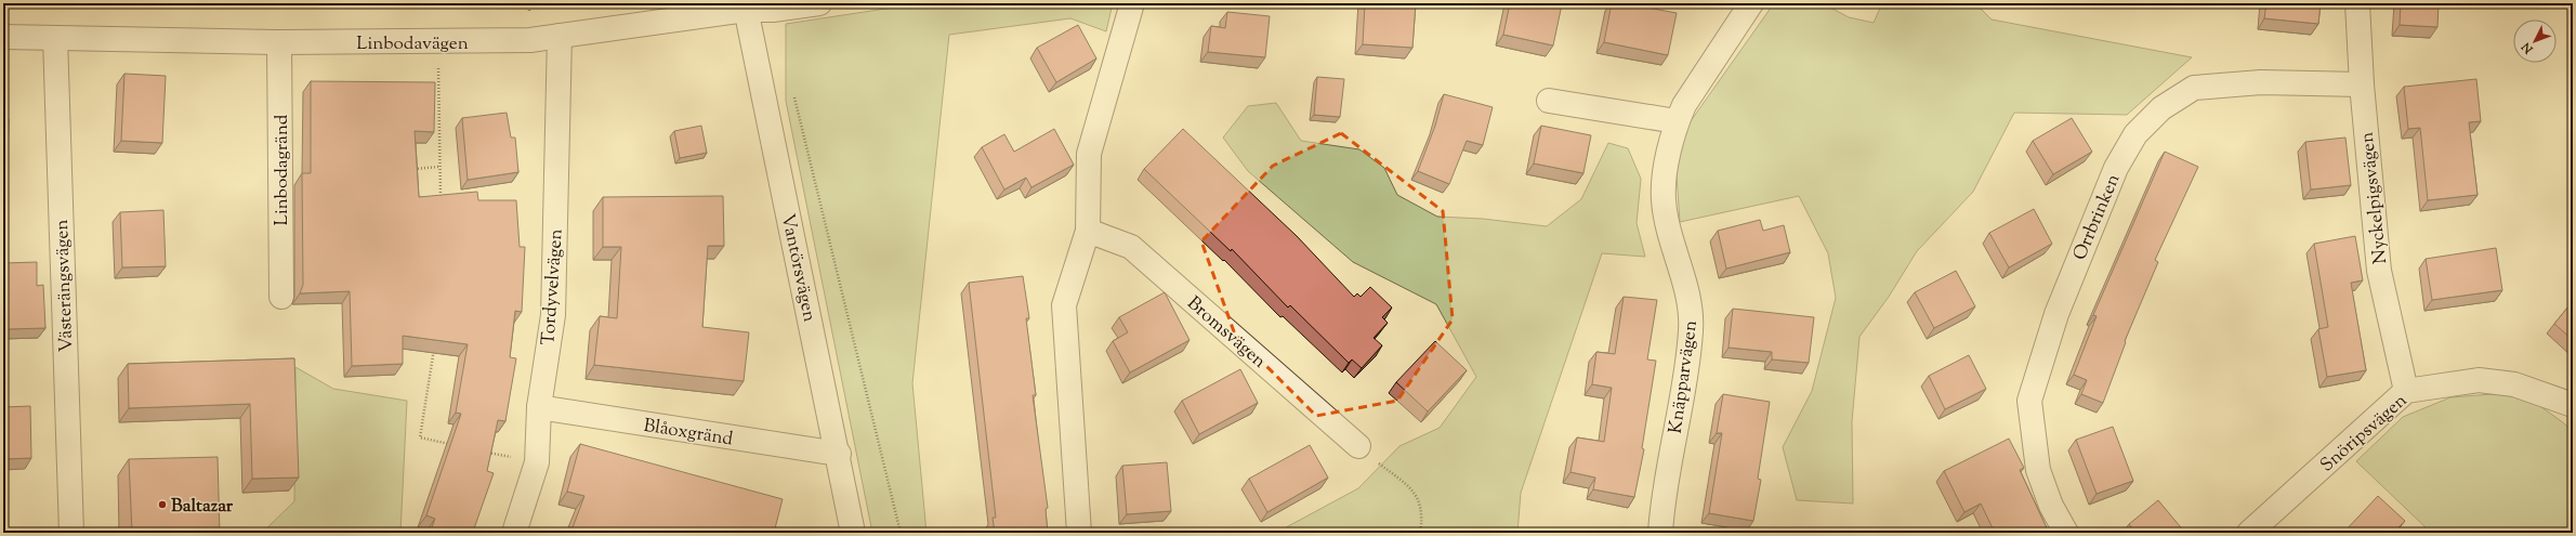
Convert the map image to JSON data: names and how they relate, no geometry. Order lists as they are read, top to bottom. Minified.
{"streets":{"street":["Linbodavägen","Linbodagränd","Nyckelpigsvägen","Orrbrinken","Vantörsvägen","Västerängsvägen","Tordyvelvägen","Bromsvägen","Knäpparvägen","Blåoxgränd","Snöripsvägen"]},"crossings":[["Linbodavägen","Linbodagränd"],["Linbodavägen","Vantörsvägen"],["Linbodavägen","Västerängsvägen"],["Linbodavägen","Tordyvelvägen"],["Nyckelpigsvägen","Orrbrinken"],["Nyckelpigsvägen","Snöripsvägen"],["Vantörsvägen","Blåoxgränd"],["Tordyvelvägen","Blåoxgränd"]],"places":["Baltazar"],"north":"bottom left"}
